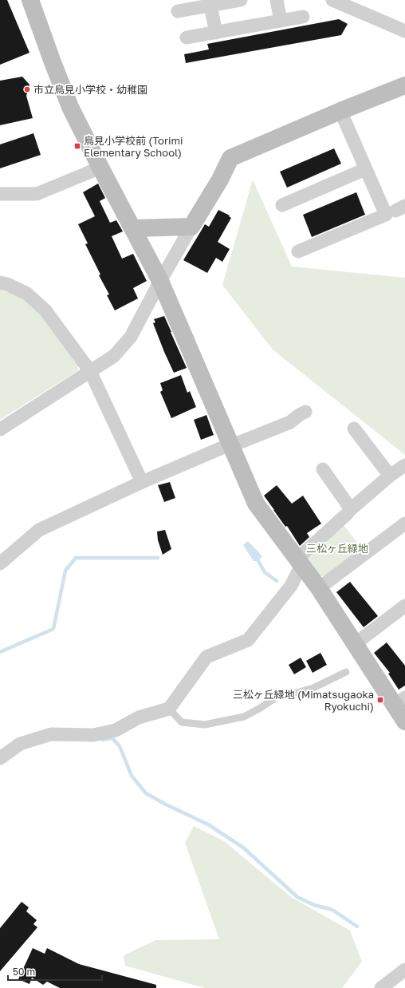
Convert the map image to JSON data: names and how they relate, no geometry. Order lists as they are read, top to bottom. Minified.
{"parks":["三松ヶ丘緑地"],"places":{"other":["市立鳥見小学校・幼稚園"],"transit":["鳥見小学校前 (Torimi Elementary School)","三松ヶ丘緑地 (Mimatsugaoka Ryokuchi)"]},"scale_bar":"50 m"}
